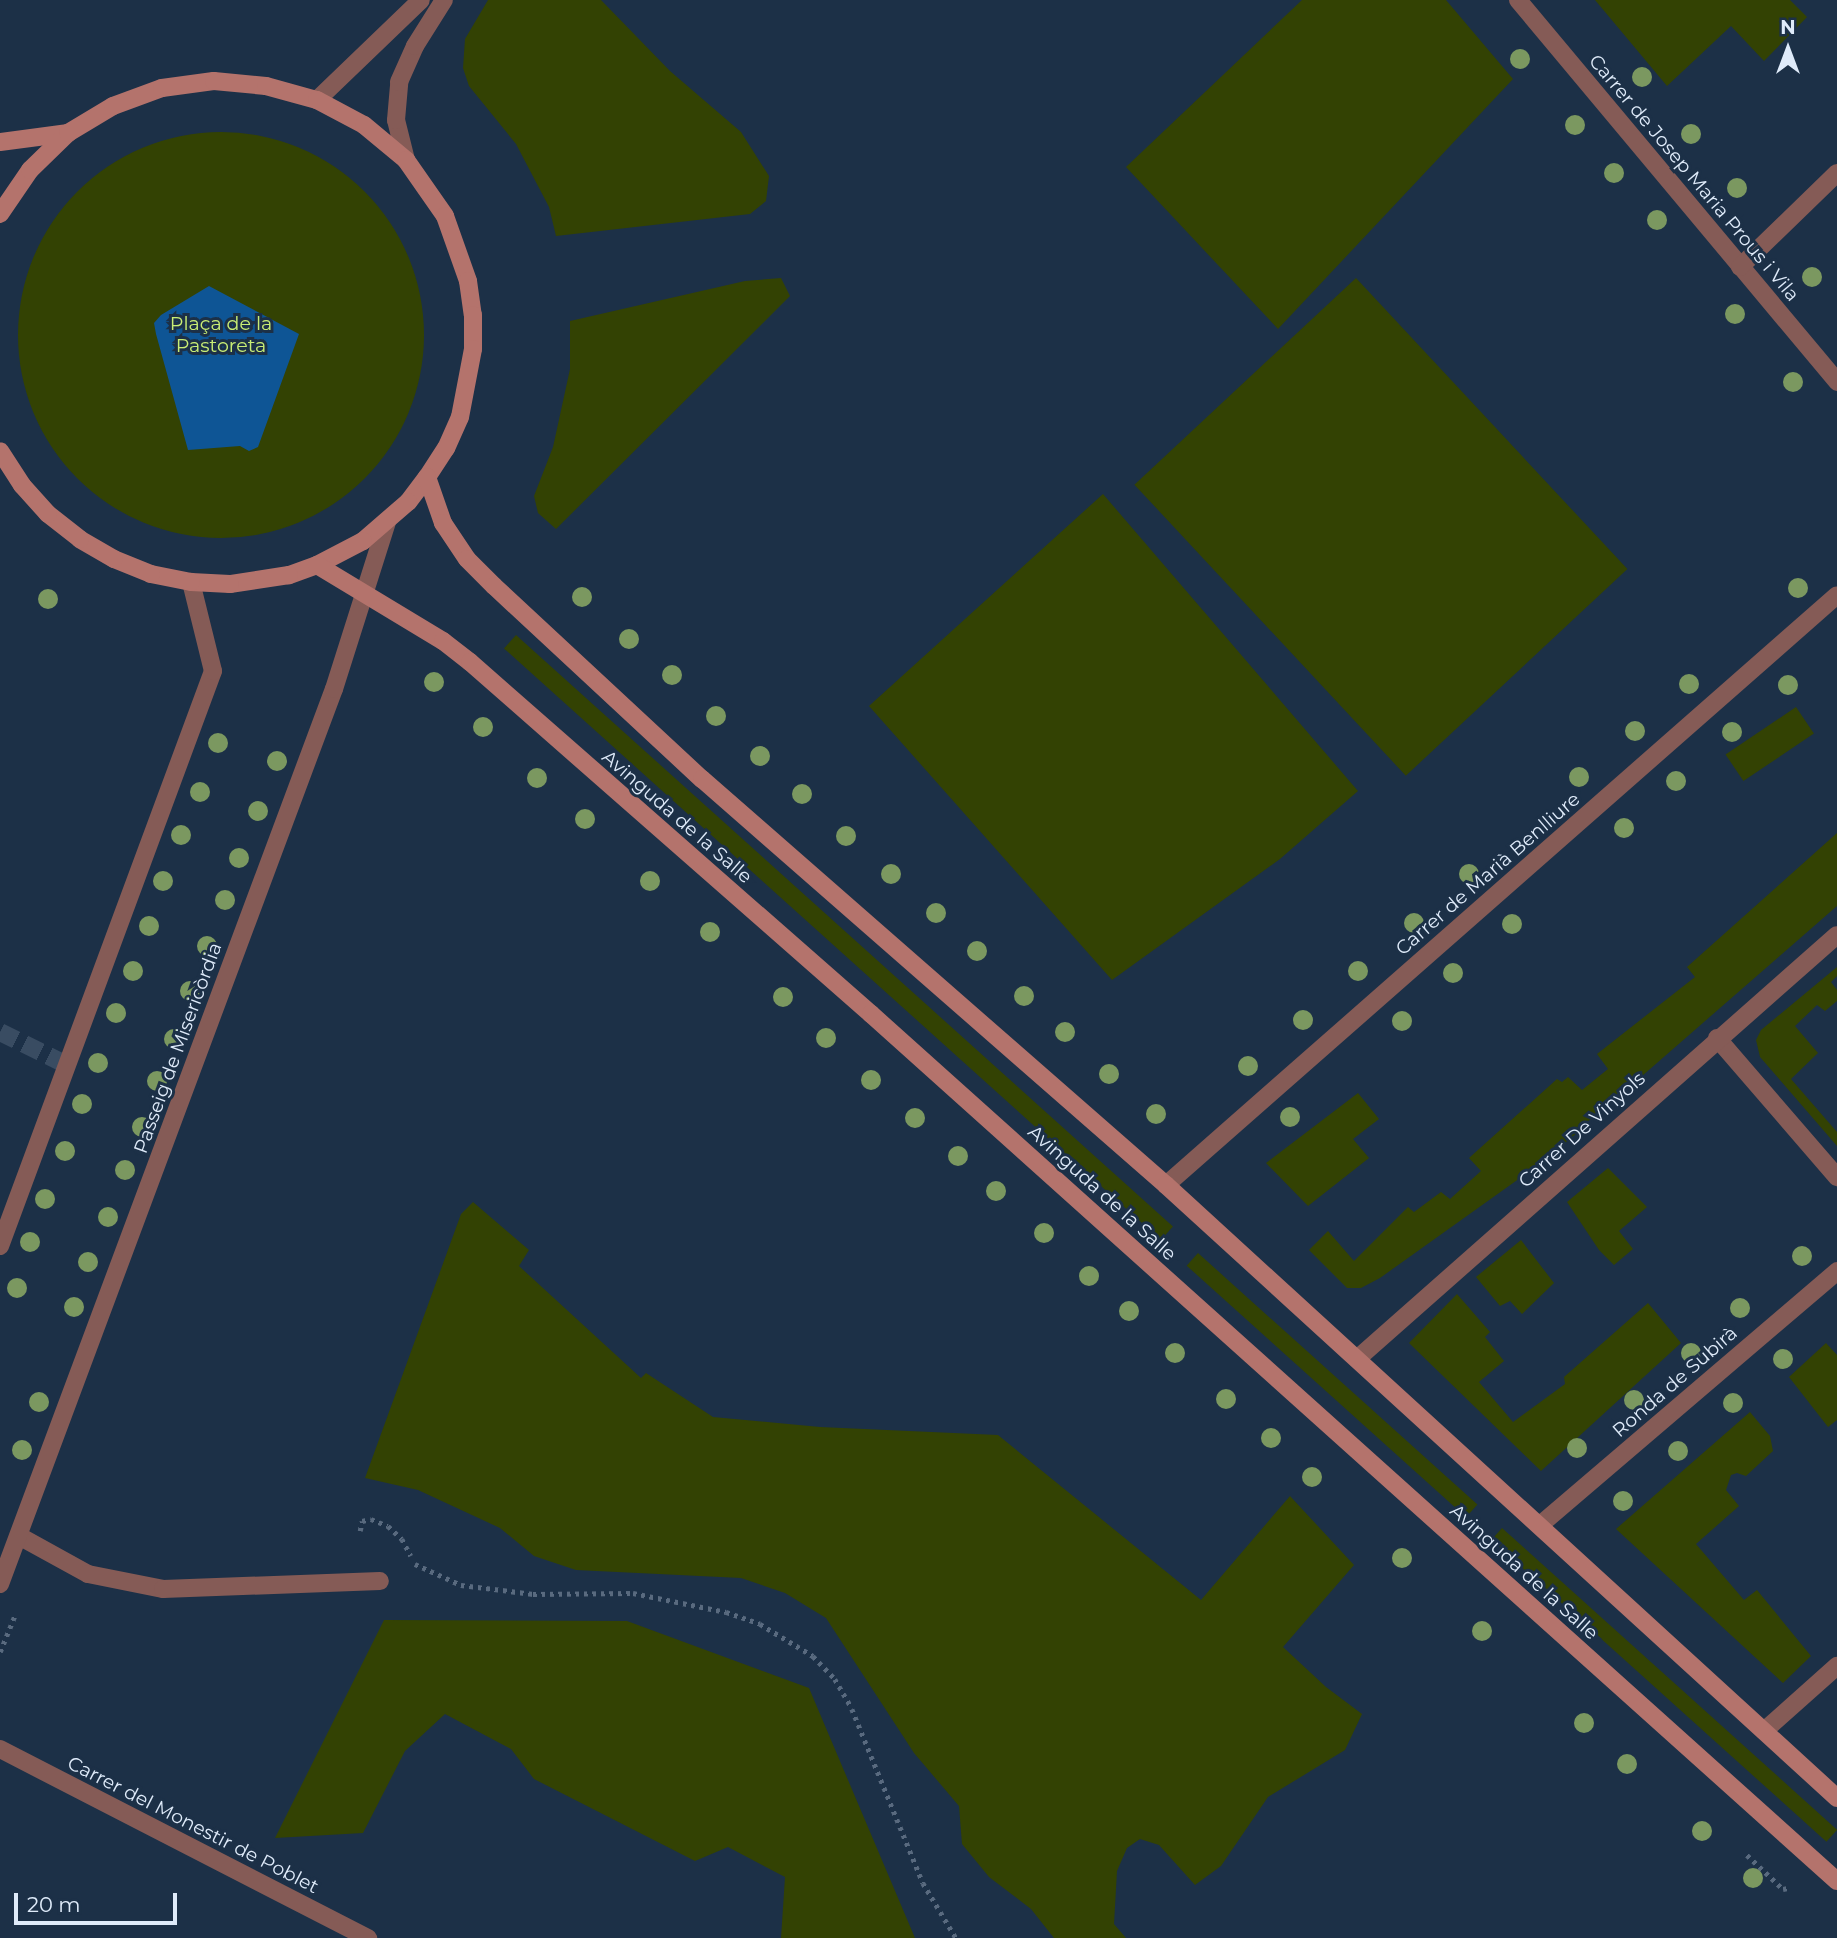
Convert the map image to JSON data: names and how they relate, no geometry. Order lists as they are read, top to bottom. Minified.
{"streets":{"street":["Carrer de Josep Maria Prous i Vila","Avinguda de la Salle","Carrer de Marià Benlliure","Passeig de Misericòrdia","Carrer De Vinyols","Ronda de Subirà","Carrer del Monestir de Poblet"]},"crossings":[["Avinguda de la Salle","Passeig de Misericòrdia"]],"parks":["Plaça de la Pastoreta"],"scale_bar":"20 m","north":"top"}
